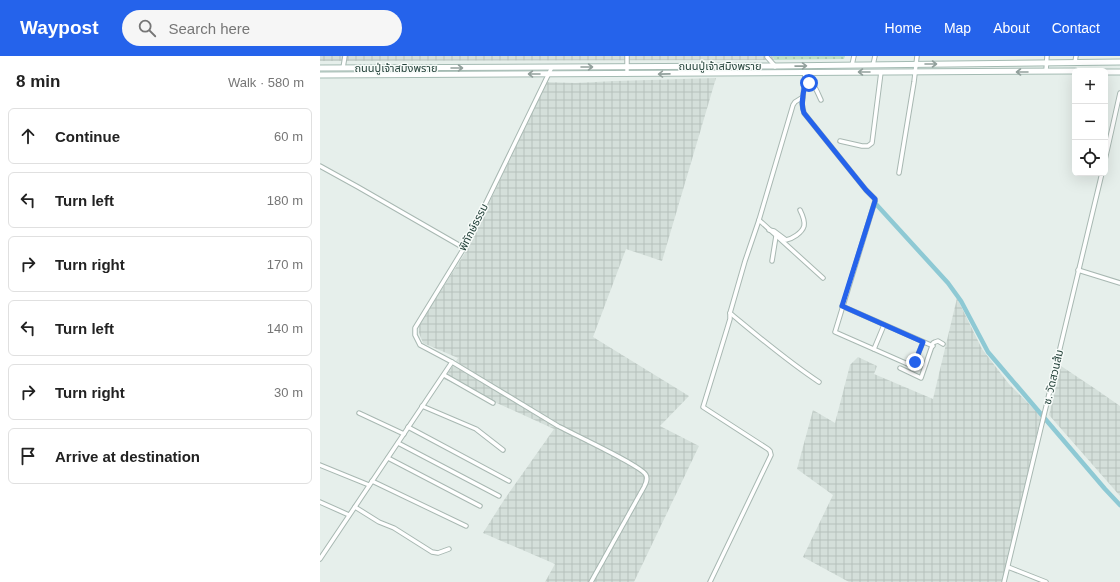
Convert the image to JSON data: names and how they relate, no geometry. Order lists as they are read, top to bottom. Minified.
{"streets":{"main road":["ถนนปู่เจ้าสมิงพราย"],"street":["พิทักษ์ธรรม","ซ. วัดสวนส้ม"]},"crossings":[["ถนนปู่เจ้าสมิงพราย","พิทักษ์ธรรม"]],"page":{"header":"Waypost","search":"Search here","nav":["Home","Map","About","Contact"],"heading":["8 min","Walk · 580 m"],"map_buttons":["+","−"],"list":[["Continue","60 m"],["Turn left","180 m"],["Turn right","170 m"],["Turn left","140 m"],["Turn right","30 m"],"Arrive at destination"]}}
